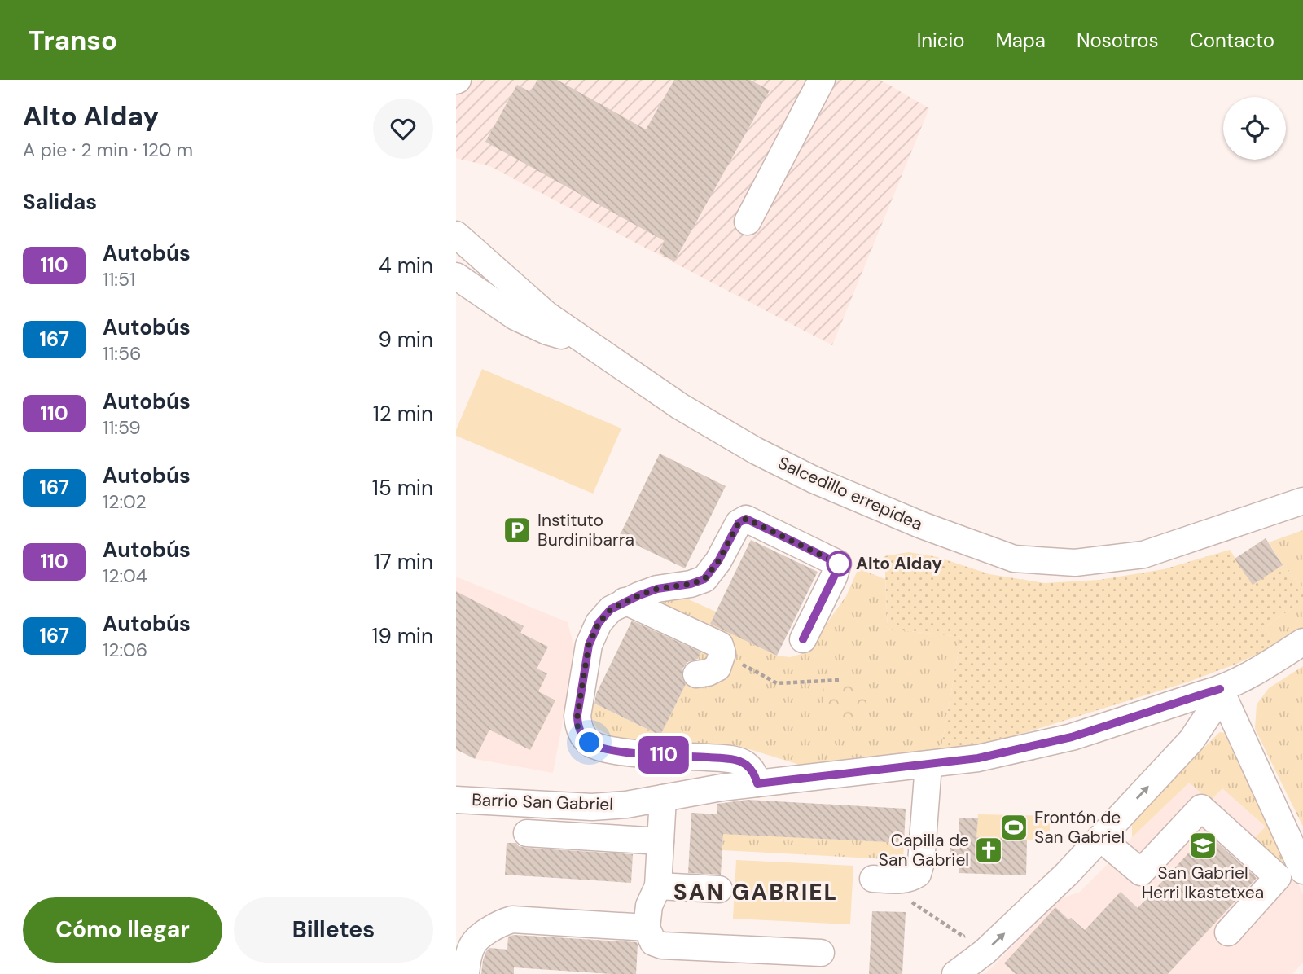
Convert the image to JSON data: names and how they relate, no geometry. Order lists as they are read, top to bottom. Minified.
{"streets":{"street":["Salcedillo errepidea","Barrio San Gabriel"]},"districts":["SAN GABRIEL"],"places":{"parking":["Instituto Burdinibarra"],"other":["Alto Alday"],"sports":["Frontón de San Gabriel"],"school or university":["San Gabriel Herri Ikastetxea"],"church":["Capilla de San Gabriel"]},"lines":["bus line 110"],"page":{"header":"Transo","nav":["Inicio","Mapa","Nosotros","Contacto"],"heading":[["Alto Alday","A pie · 2 min · 120 m"],"Salidas"],"on_map":"110","list":[{"mark":"110","name":"Autobús","note":"11:51","value":"4 min"},{"mark":"167","name":"Autobús","note":"11:56","value":"9 min"},{"mark":"110","name":"Autobús","note":"11:59","value":"12 min"},{"mark":"167","name":"Autobús","note":"12:02","value":"15 min"},{"mark":"110","name":"Autobús","note":"12:04","value":"17 min"},{"mark":"167","name":"Autobús","note":"12:06","value":"19 min"}],"buttons":["Cómo llegar","Billetes"]}}
